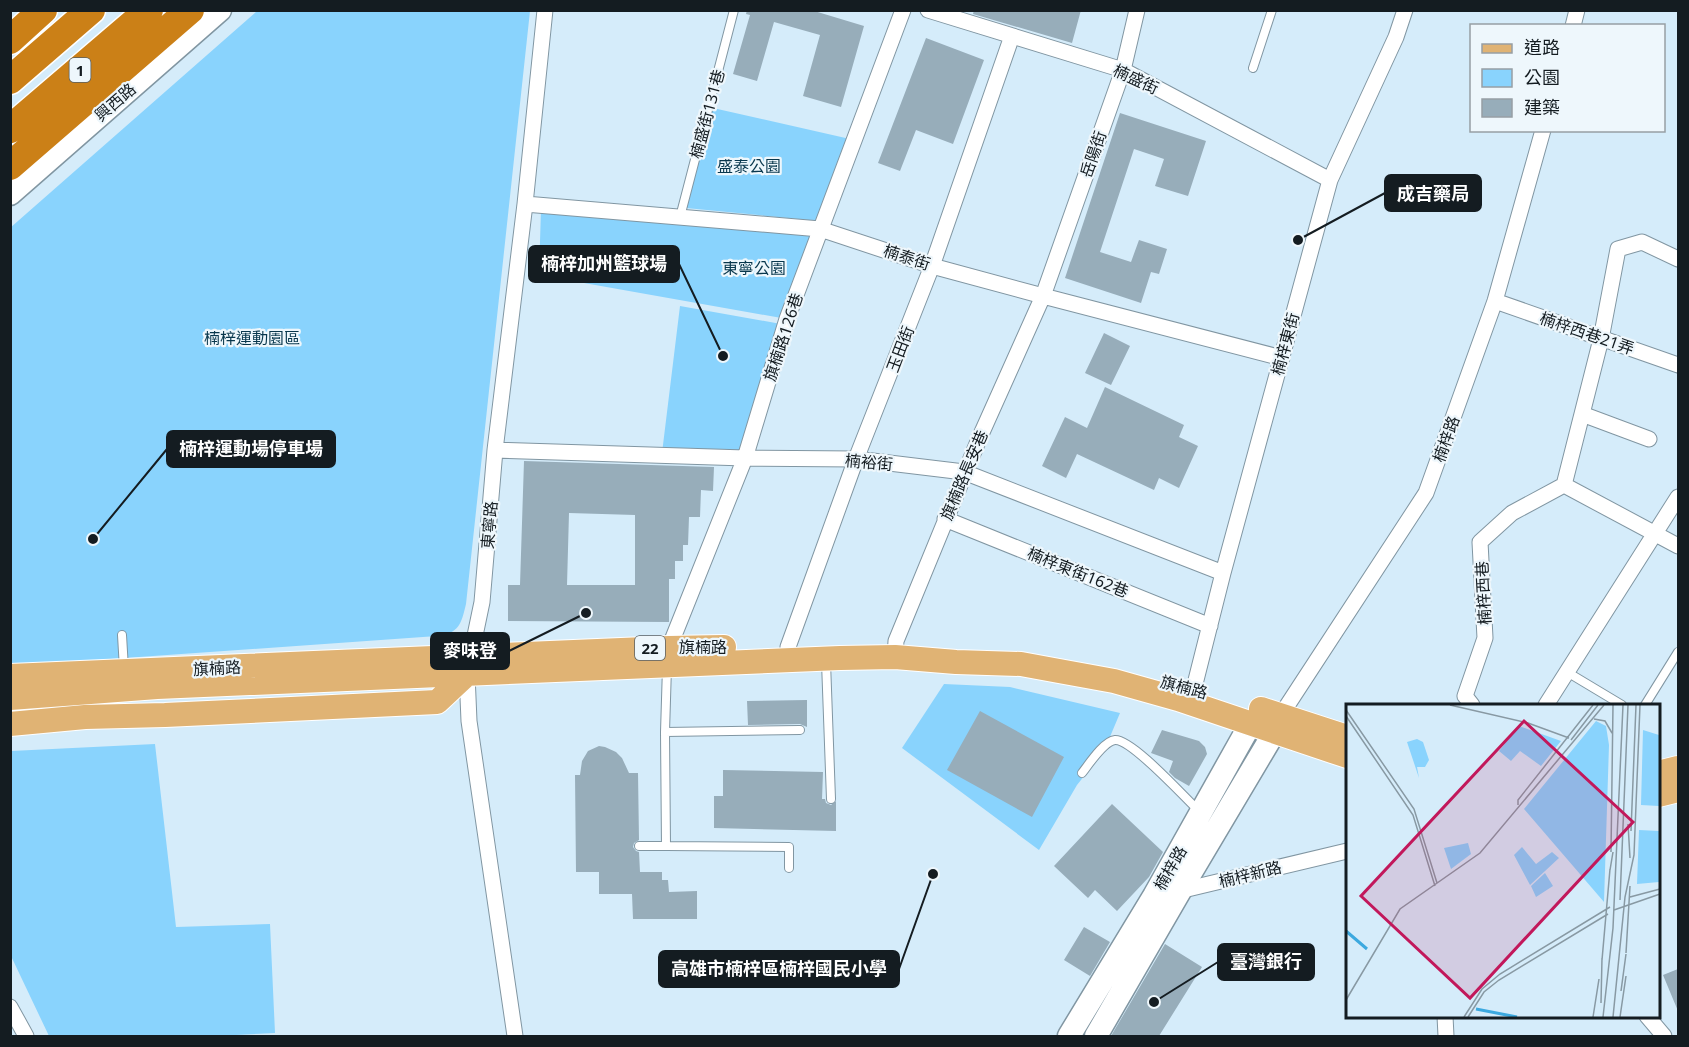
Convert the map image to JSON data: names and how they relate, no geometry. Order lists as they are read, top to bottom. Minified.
{"streets":{"highway":["1"],"main road":["旗楠路","22"],"street":["楠盛街","興西路","岳陽街","楠泰街","楠梓西巷21弄","旗楠路126巷","楠梓東街","玉田街","楠梓路","楠裕街","旗楠路長安巷","東寧路","楠梓東街162巷","楠梓西巷","楠梓新路"],"lane":["楠盛街131巷"]},"crossings":[["楠盛街","岳陽街"],["楠盛街","楠梓東街"],["楠盛街","玉田街"],["楠盛街131巷","楠泰街"],["岳陽街","楠泰街"],["岳陽街","旗楠路長安巷"],["楠泰街","旗楠路126巷"],["楠泰街","楠梓東街"],["楠泰街","玉田街"],["楠泰街","旗楠路長安巷"],["楠泰街","東寧路"],["楠梓西巷21弄","楠梓路"],["旗楠路126巷","楠裕街"],["旗楠路126巷","旗楠路"],["楠梓東街","楠裕街"],["楠梓東街","楠梓東街162巷"],["楠梓東街","旗楠路"],["玉田街","楠裕街"],["玉田街","旗楠路"],["楠梓路","旗楠路"],["楠梓路","楠梓新路"],["楠裕街","旗楠路長安巷"],["楠裕街","東寧路"],["旗楠路長安巷","楠梓東街162巷"],["旗楠路長安巷","旗楠路"],["東寧路","旗楠路"]],"parks":["盛泰公園","東寧公園","楠梓運動園區"],"places":["成吉藥局","楠梓加州籃球場","楠梓運動場停車場","麥味登","高雄市楠梓區楠梓國民小學","臺灣銀行"],"legend":["道路","公園","建築"]}
